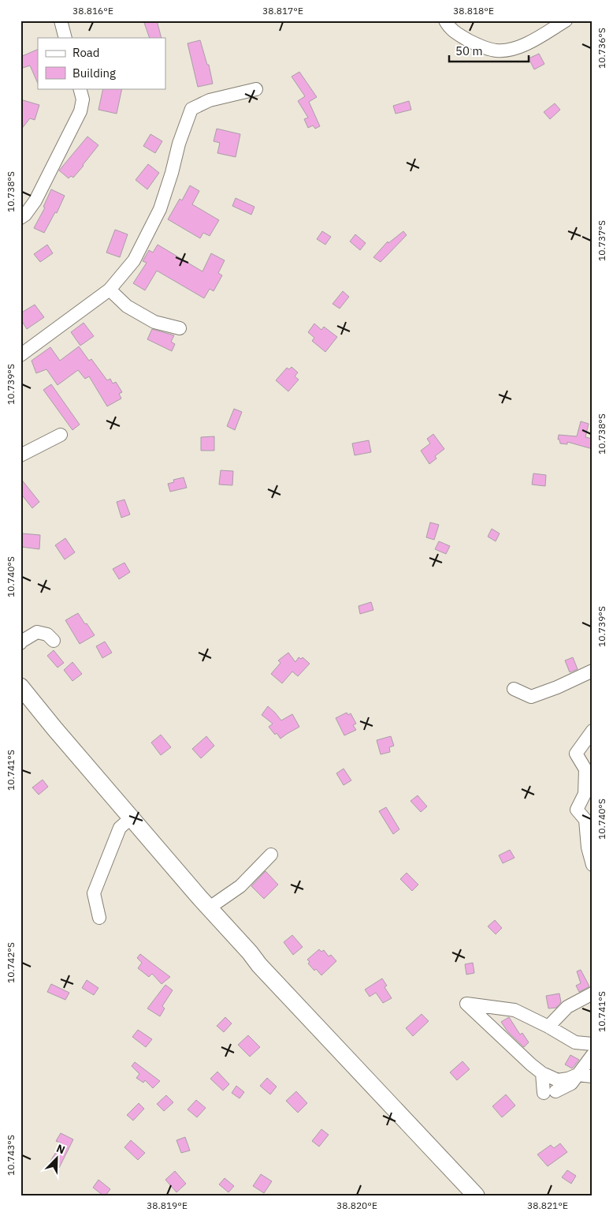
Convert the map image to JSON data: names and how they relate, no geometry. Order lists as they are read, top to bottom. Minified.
{"legend":["Road","Building"],"scale_bar":"50 m","north":"top right","coordinates":["38.816°E","38.817°E","38.818°E","10.736°S","10.738°S","10.737°S","10.739°S","10.740°S","10.741°S","10.742°S","10.743°S","38.819°E","38.820°E","38.821°E"]}
